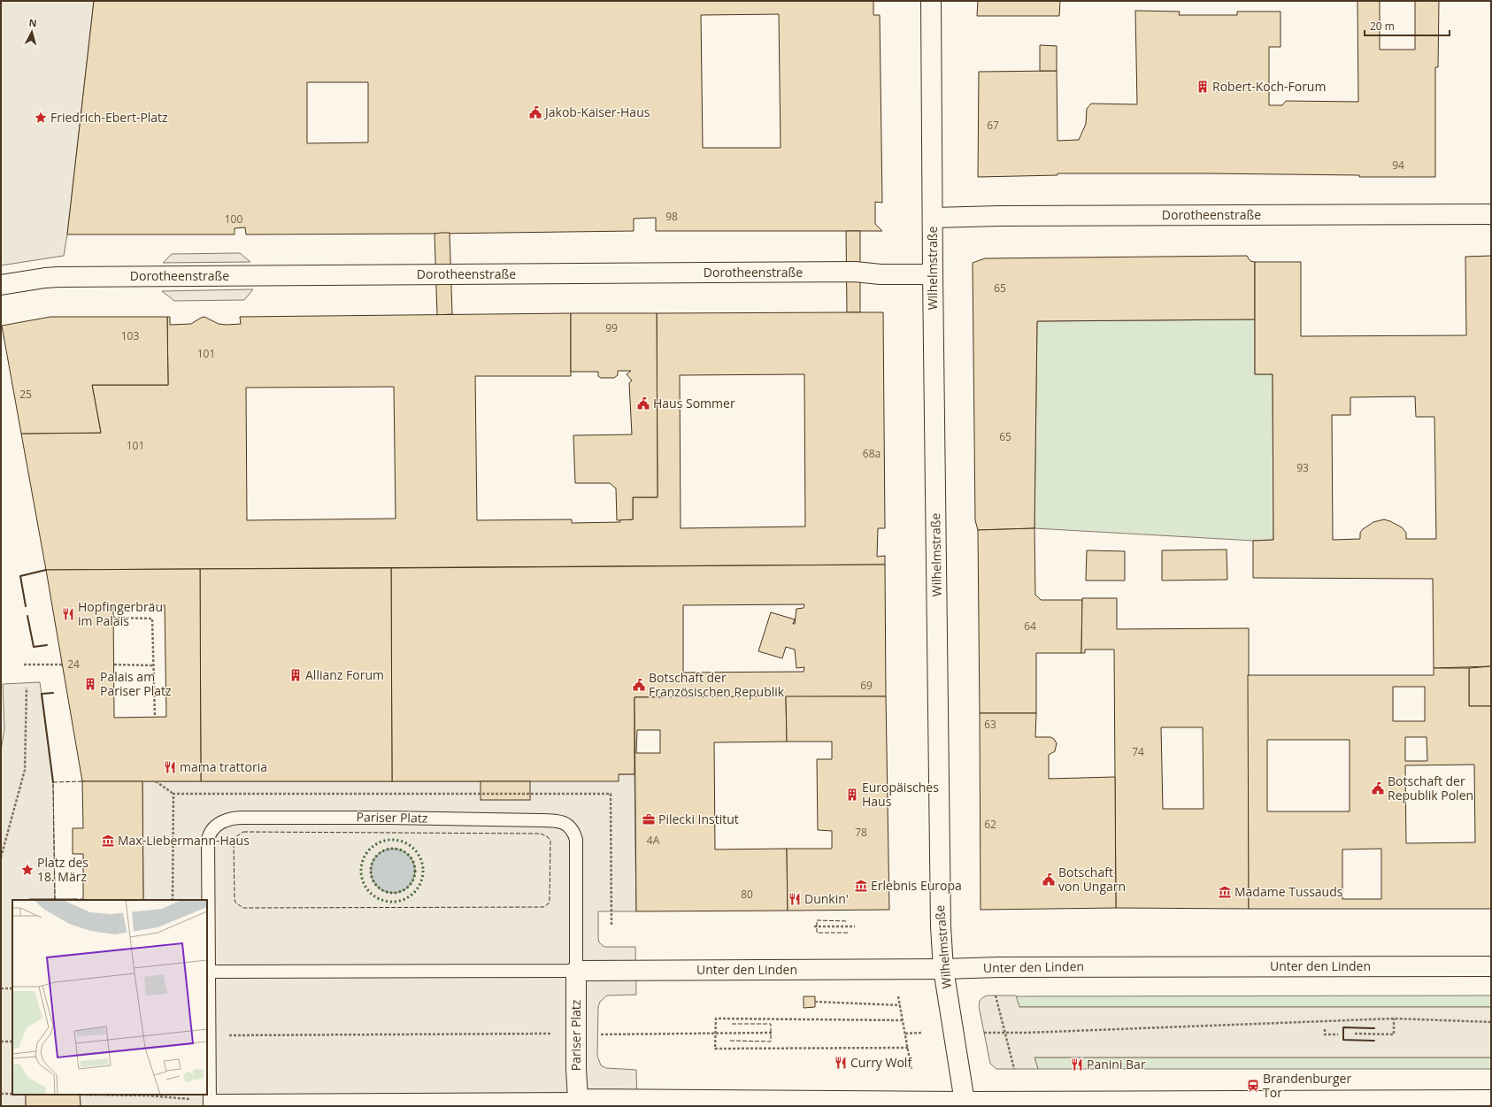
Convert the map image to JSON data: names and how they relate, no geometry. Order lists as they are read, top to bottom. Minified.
{"streets":{"main road":["Dorotheenstraße","Wilhelmstraße","Pariser Platz","Unter den Linden"]},"crossings":[["Dorotheenstraße","Wilhelmstraße"],["Wilhelmstraße","Unter den Linden"],["Pariser Platz","Unter den Linden"]],"places":{"building":["Robert-Koch-Forum","Allianz Forum","Palais am Pariser Platz","Europäisches Haus"],"public building":["Jakob-Kaiser-Haus","Haus Sommer","Botschaft der Französischen Republik","Botschaft der Republik Polen","Botschaft von Ungarn"],"place":["Friedrich-Ebert-Platz","Platz des 18. März"],"restaurant":["Hopfingerbräu im Palais","mama trattoria","Dunkin'","Curry Wolf","Panini Bar"],"office":["Pilecki Institut"],"museum":["Max-Liebermann-Haus","Erlebnis Europa","Madame Tussauds"],"station":["Brandenburger Tor"]},"house_numbers":["67","94","98","100","65","99","103","101","25","65","101","68a","93","64","24","69","63","74","62","78","4A","80"],"scale_bar":"20 m","north":"top"}
